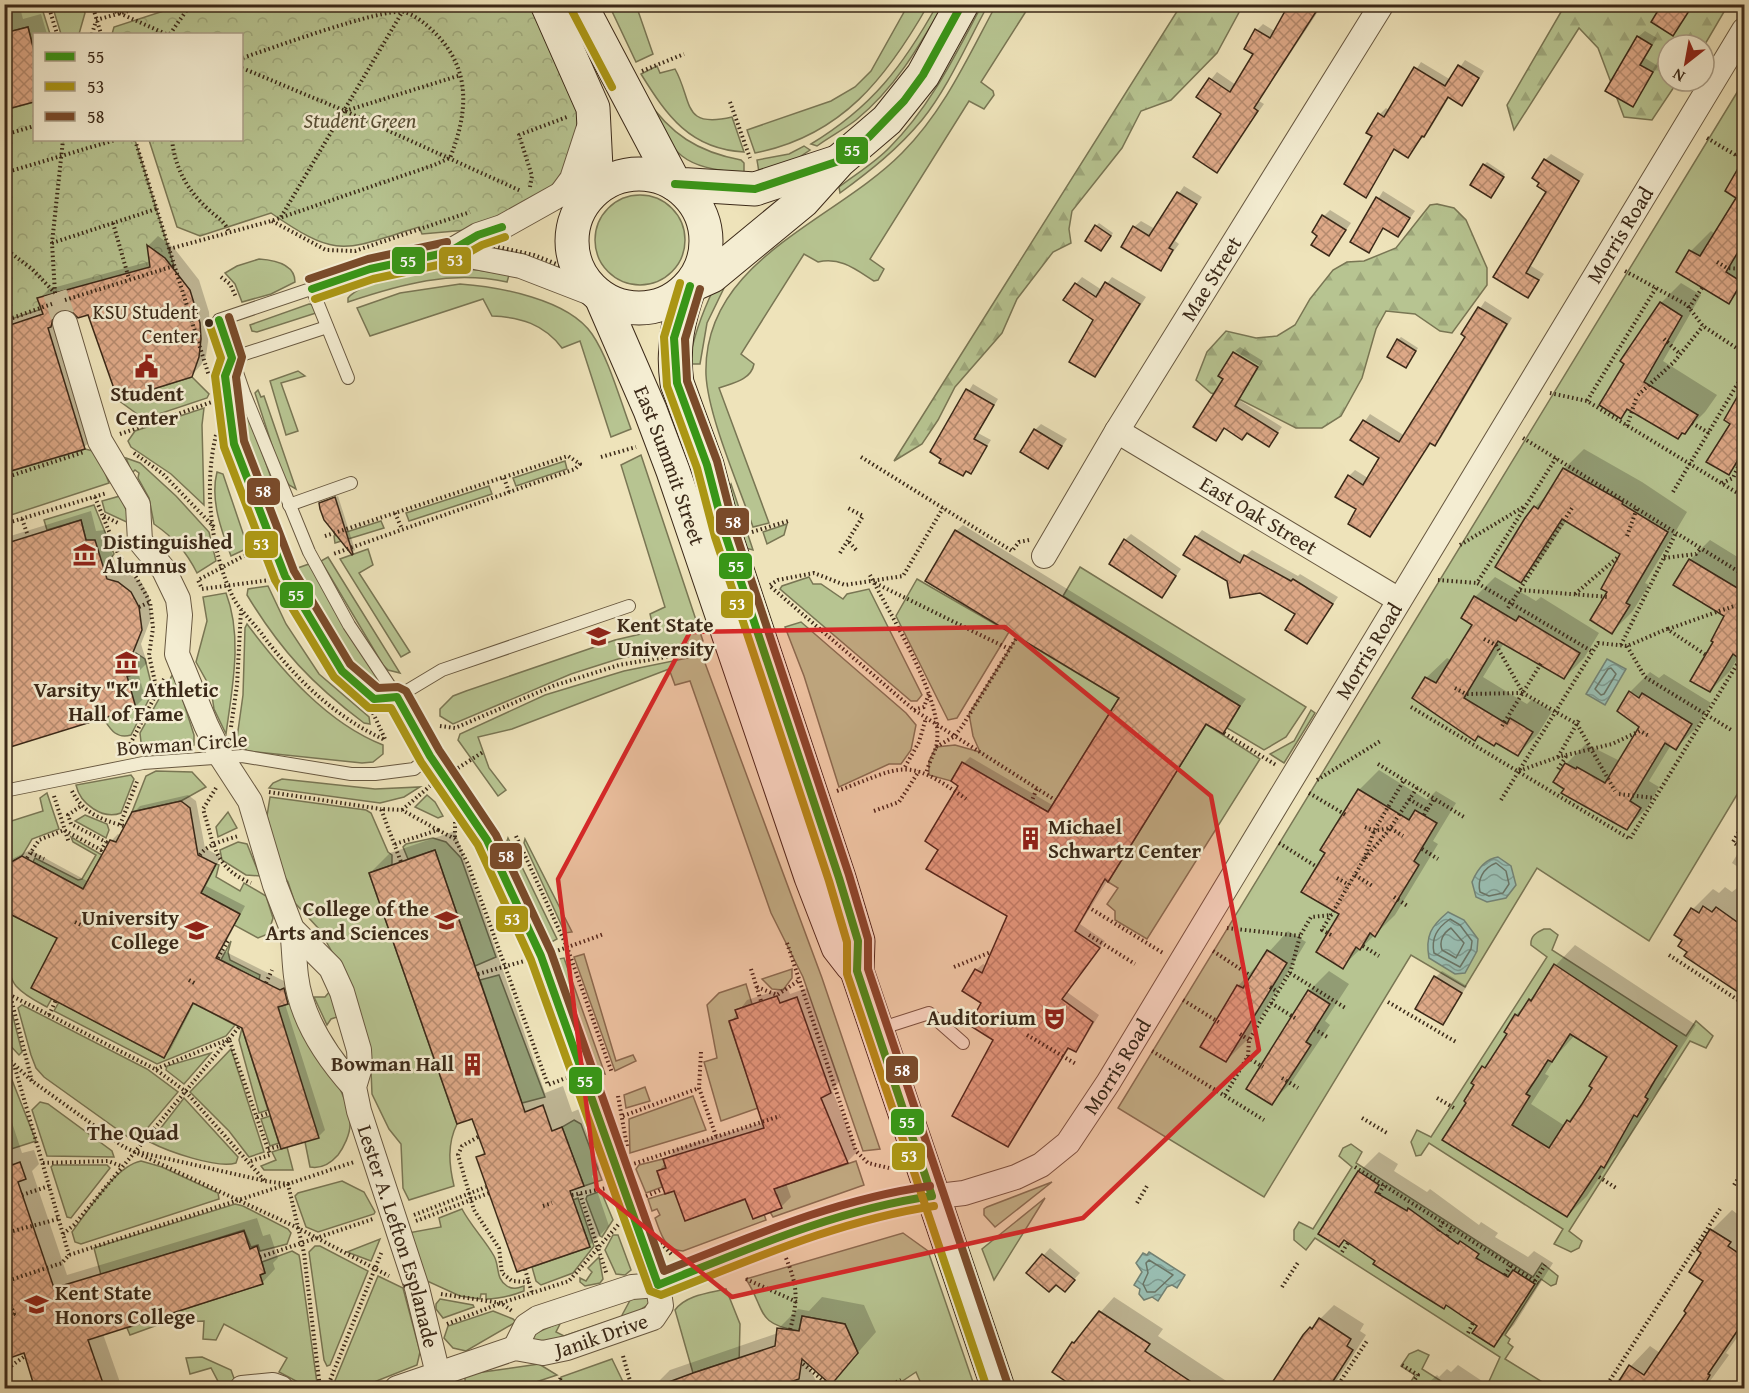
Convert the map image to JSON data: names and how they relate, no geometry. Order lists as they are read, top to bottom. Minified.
{"streets":{"main road":["East Summit Street"],"street":["Morris Road","Mae Street","East Oak Street","Lester A. Lefton Esplanade","Janik Drive"],"lane":["Bowman Circle"]},"crossings":[["Morris Road","East Summit Street"],["Morris Road","East Oak Street"],["Morris Road","Janik Drive"],["Mae Street","East Oak Street"],["East Summit Street","Janik Drive"],["Bowman Circle","Lester A. Lefton Esplanade"],["Lester A. Lefton Esplanade","Janik Drive"]],"districts":["The Quad"],"parks":["Student Green"],"places":{"other":["KSU Student Center"],"public building":["Student Center"],"museum":["Distinguished Alumnus","Varsity \"K\" Athletic Hall of Fame"],"school or university":["Kent State University","College of the Arts and Sciences","University College","Kent State Honors College"],"building":["Michael Schwartz Center","Bowman Hall"],"theatre":["Auditorium"]},"lines":["transit line 55","transit line 53","transit line 58"],"legend":["55","53","58"],"north":"bottom left"}
